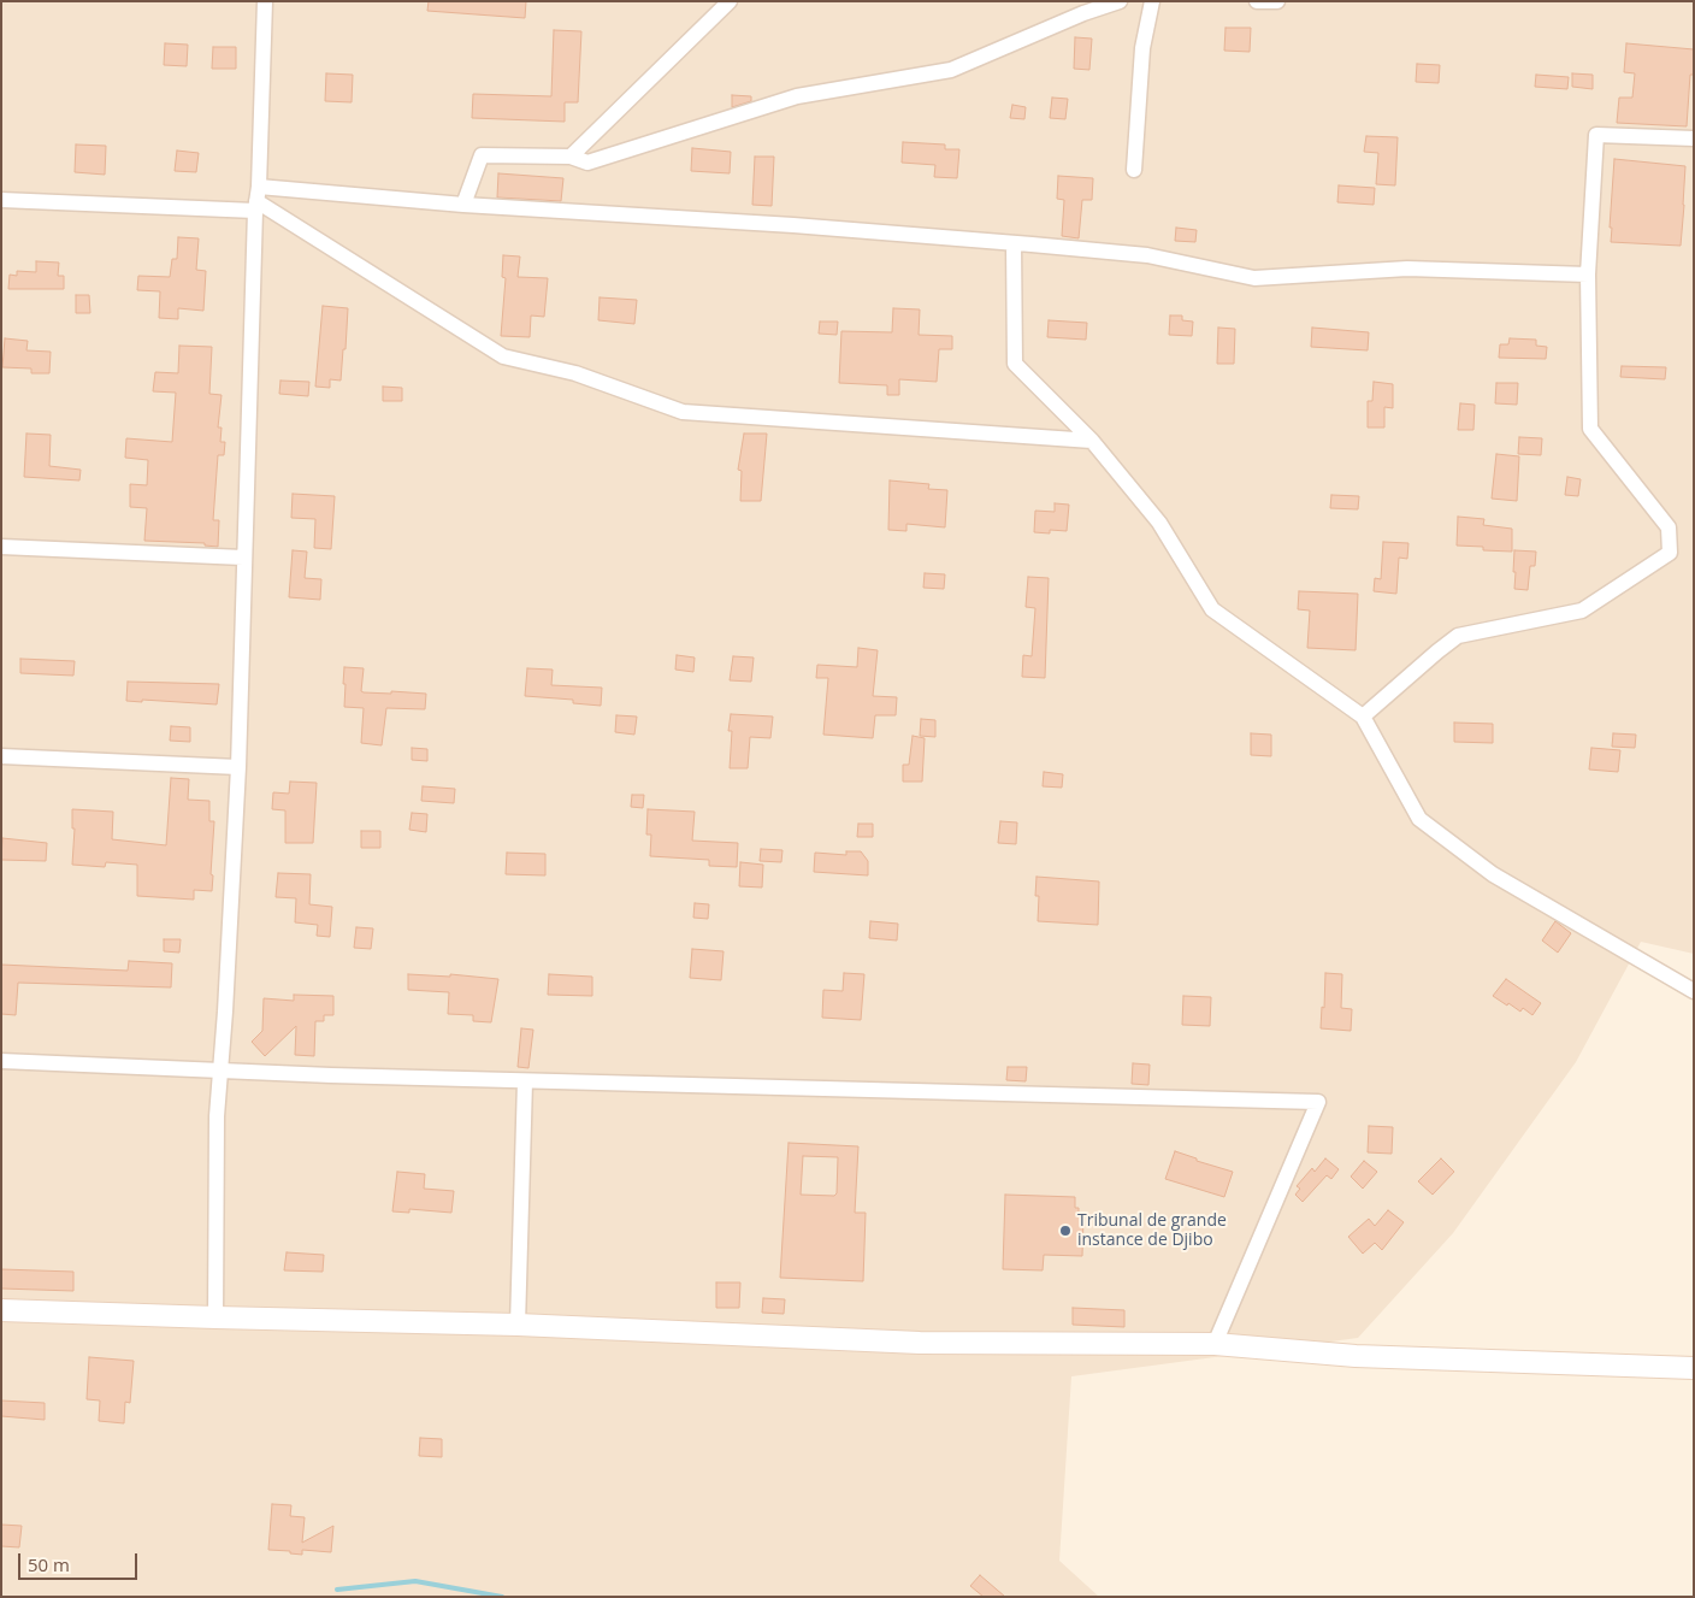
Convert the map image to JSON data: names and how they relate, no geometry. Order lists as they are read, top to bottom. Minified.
{"places":["Tribunal de grande instance de Djibo"],"scale_bar":"50 m"}
